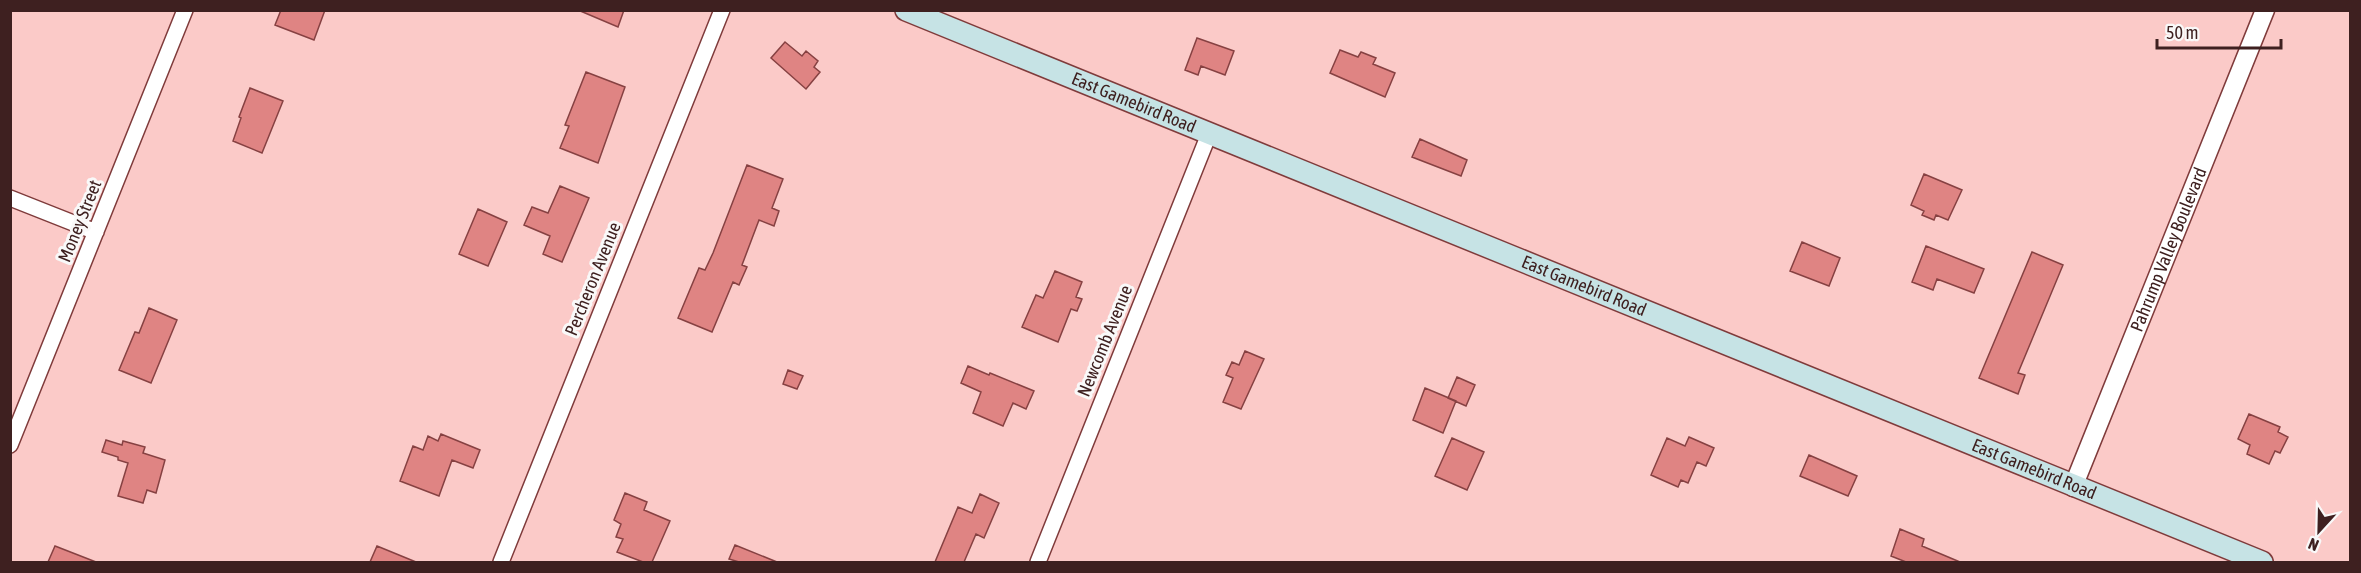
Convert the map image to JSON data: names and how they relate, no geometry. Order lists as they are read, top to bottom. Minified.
{"streets":{"main road":["East Gamebird Road"],"street":["Money Street","Pahrump Valley Boulevard","Percheron Avenue","Newcomb Avenue"]},"crossings":[["East Gamebird Road","Pahrump Valley Boulevard"],["East Gamebird Road","Newcomb Avenue"]],"scale_bar":"50 m","north":"bottom"}
